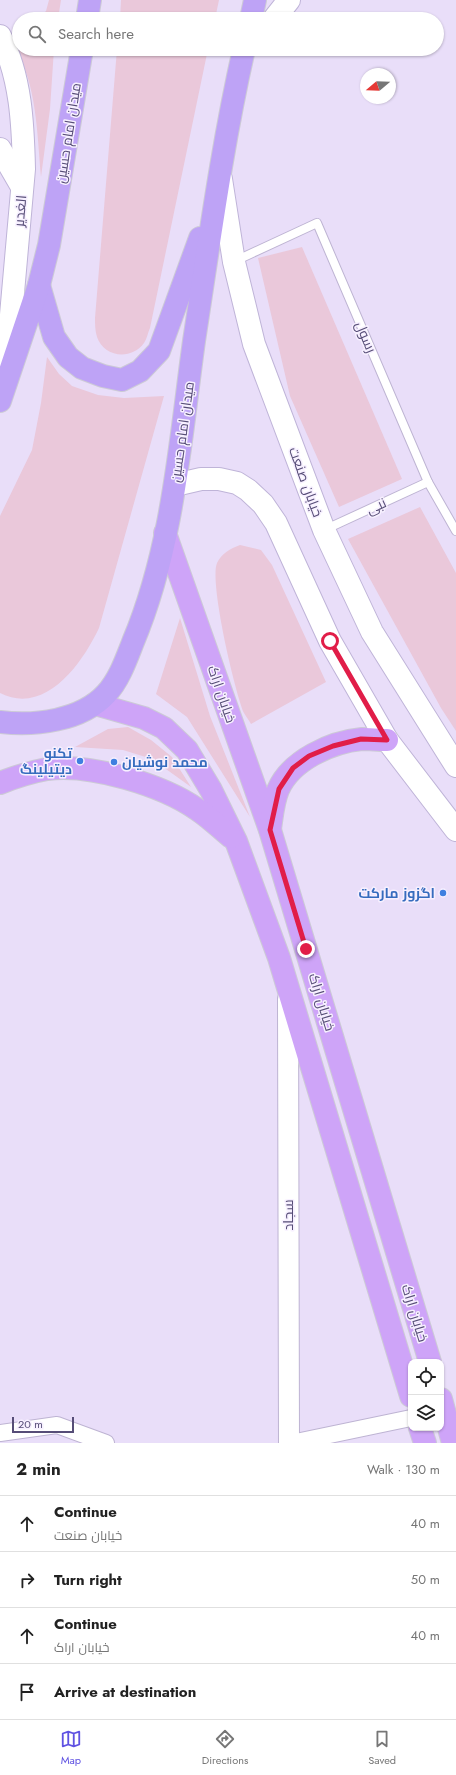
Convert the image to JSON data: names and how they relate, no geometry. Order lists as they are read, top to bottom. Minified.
{"streets":{"highway":["میدان امام حسین"],"main road":["الغدیر","خیابان صنعت","خیابان اراک"],"street":["سجاد"],"lane":["رسول","نبی"]},"crossings":[["میدان امام حسین","الغدیر"],["میدان امام حسین","خیابان صنعت"],["میدان امام حسین","خیابان اراک"],["رسول","خیابان صنعت"],["رسول","نبی"],["خیابان صنعت","نبی"],["خیابان اراک","سجاد"]],"places":["تکنو دیتیلینگ","محمد نوشیان","اگزوز مارکت"],"scale_bar":"20 m","north":"left","page":{"search":"Search here","scale":"20 m","heading":["2 min","Walk · 130 m"],"list":[["Continue","خیابان صنعت","40 m"],["Turn right","50 m"],["Continue","خیابان اراک","40 m"],"Arrive at destination"],"nav":["Map","Directions","Saved"]}}
